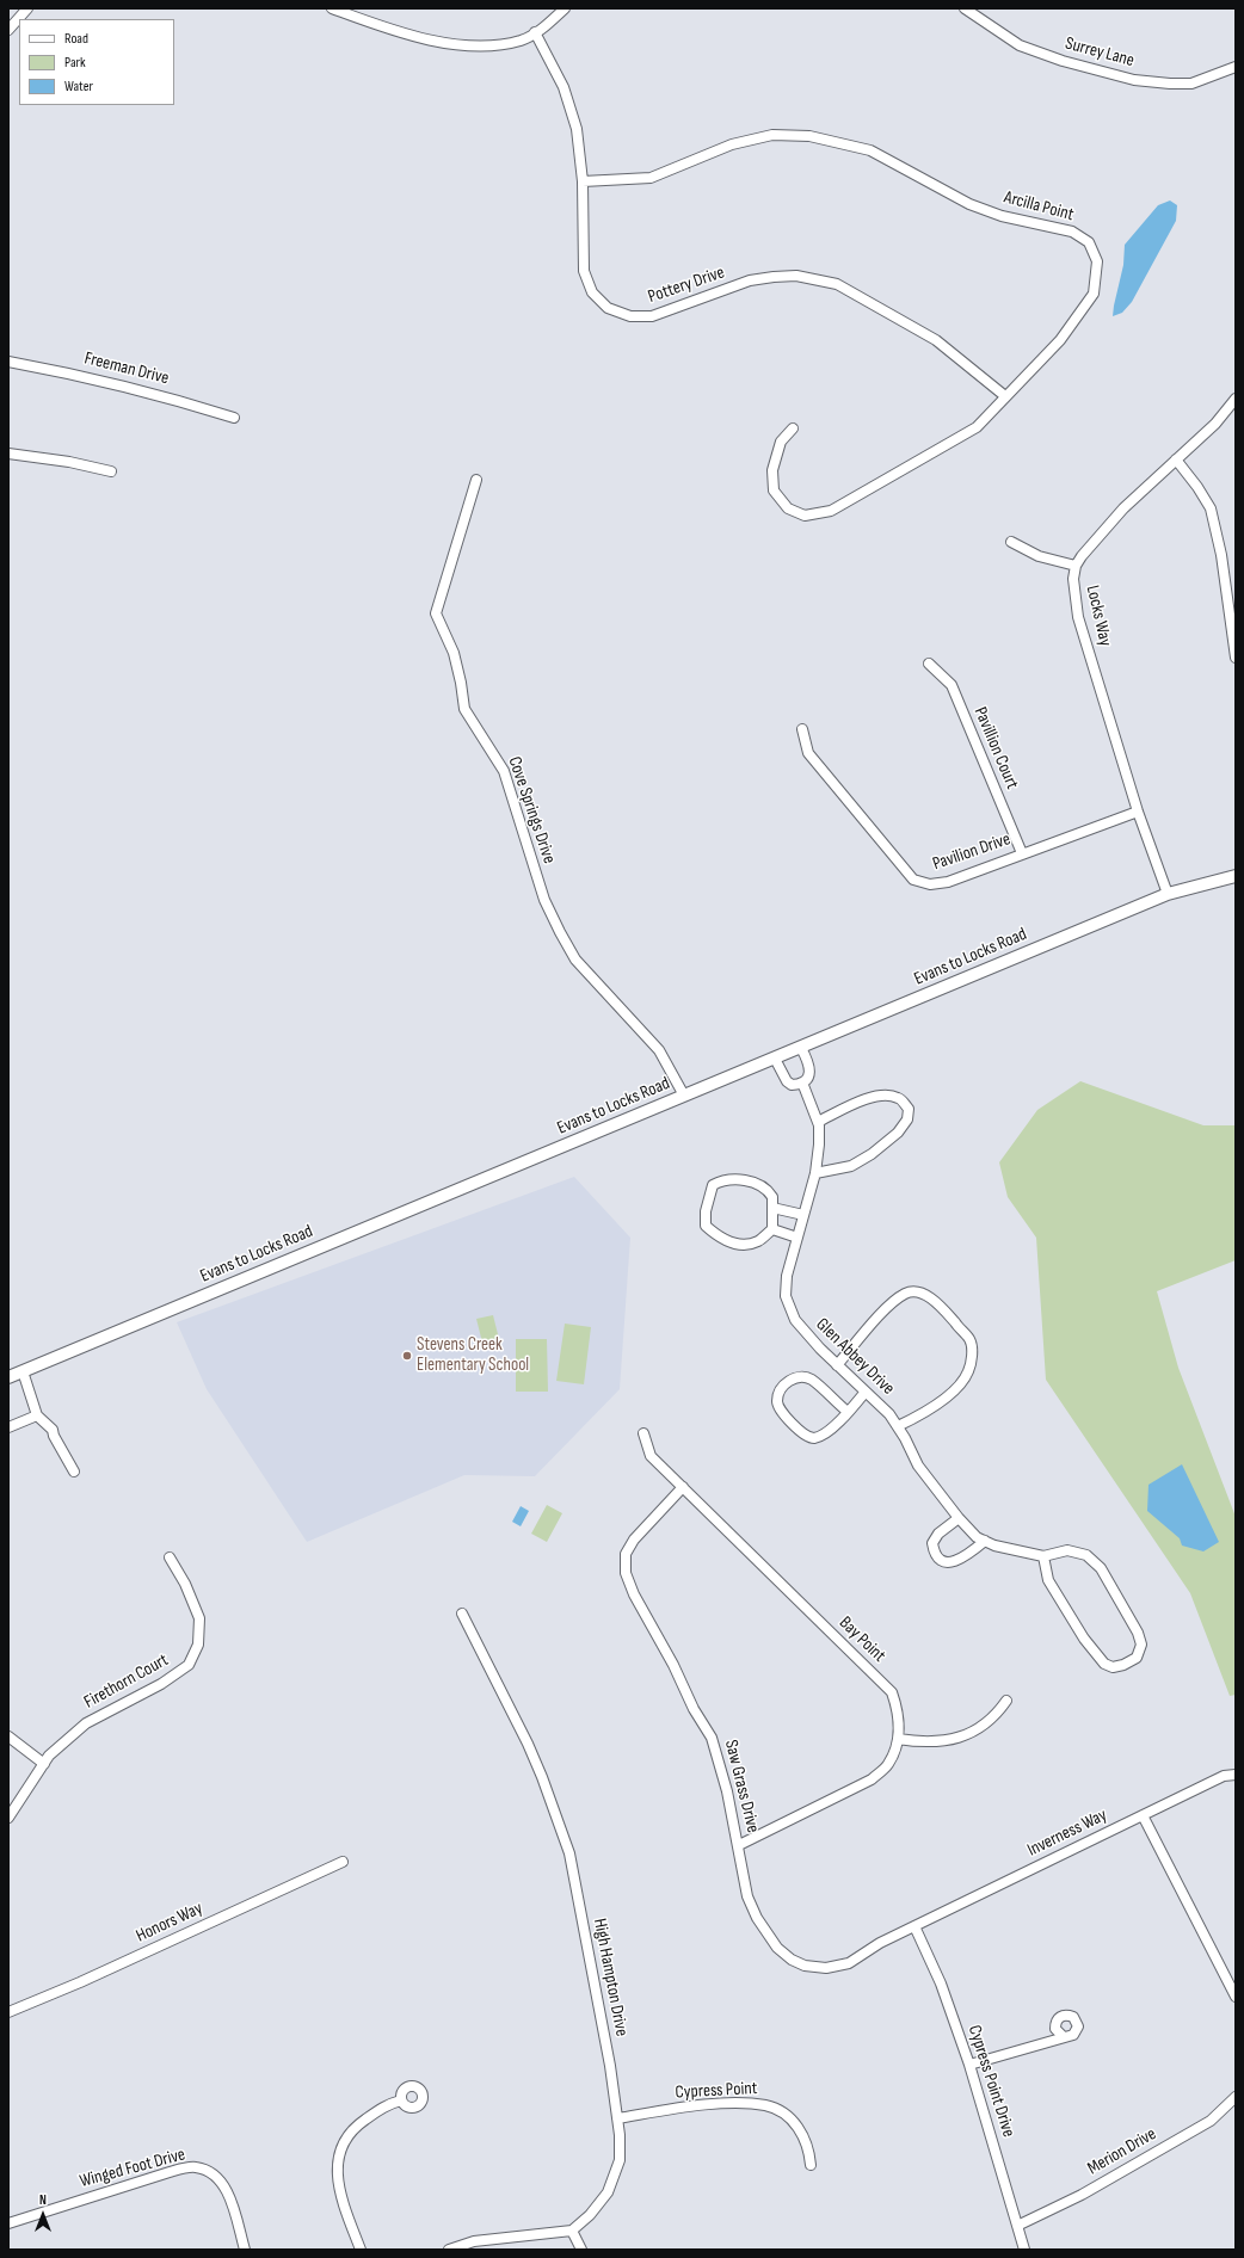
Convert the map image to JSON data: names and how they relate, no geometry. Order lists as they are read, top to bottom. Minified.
{"streets":{"street":["Surrey Lane","Arcilla Point","Pottery Drive","Freeman Drive","Locks Way","Pavillion Court","Cove Springs Drive","Pavilion Drive","Evans to Locks Road","Glen Abbey Drive","Bay Point","Firethorn Court","Saw Grass Drive","Inverness Way","Honors Way","High Hampton Drive","Cypress Point Drive","Cypress Point","Merion Drive","Winged Foot Drive"]},"crossings":[["Arcilla Point","Pottery Drive"],["Locks Way","Pavilion Drive"],["Locks Way","Evans to Locks Road"],["Pavillion Court","Pavilion Drive"],["Cove Springs Drive","Evans to Locks Road"],["Bay Point","Saw Grass Drive"],["Saw Grass Drive","Inverness Way"],["Saw Grass Drive","Cypress Point Drive"],["Inverness Way","Cypress Point Drive"],["High Hampton Drive","Cypress Point"],["Cypress Point Drive","Merion Drive"]],"places":["Stevens Creek Elementary School"],"legend":["Road","Park","Water"],"north":"top"}
